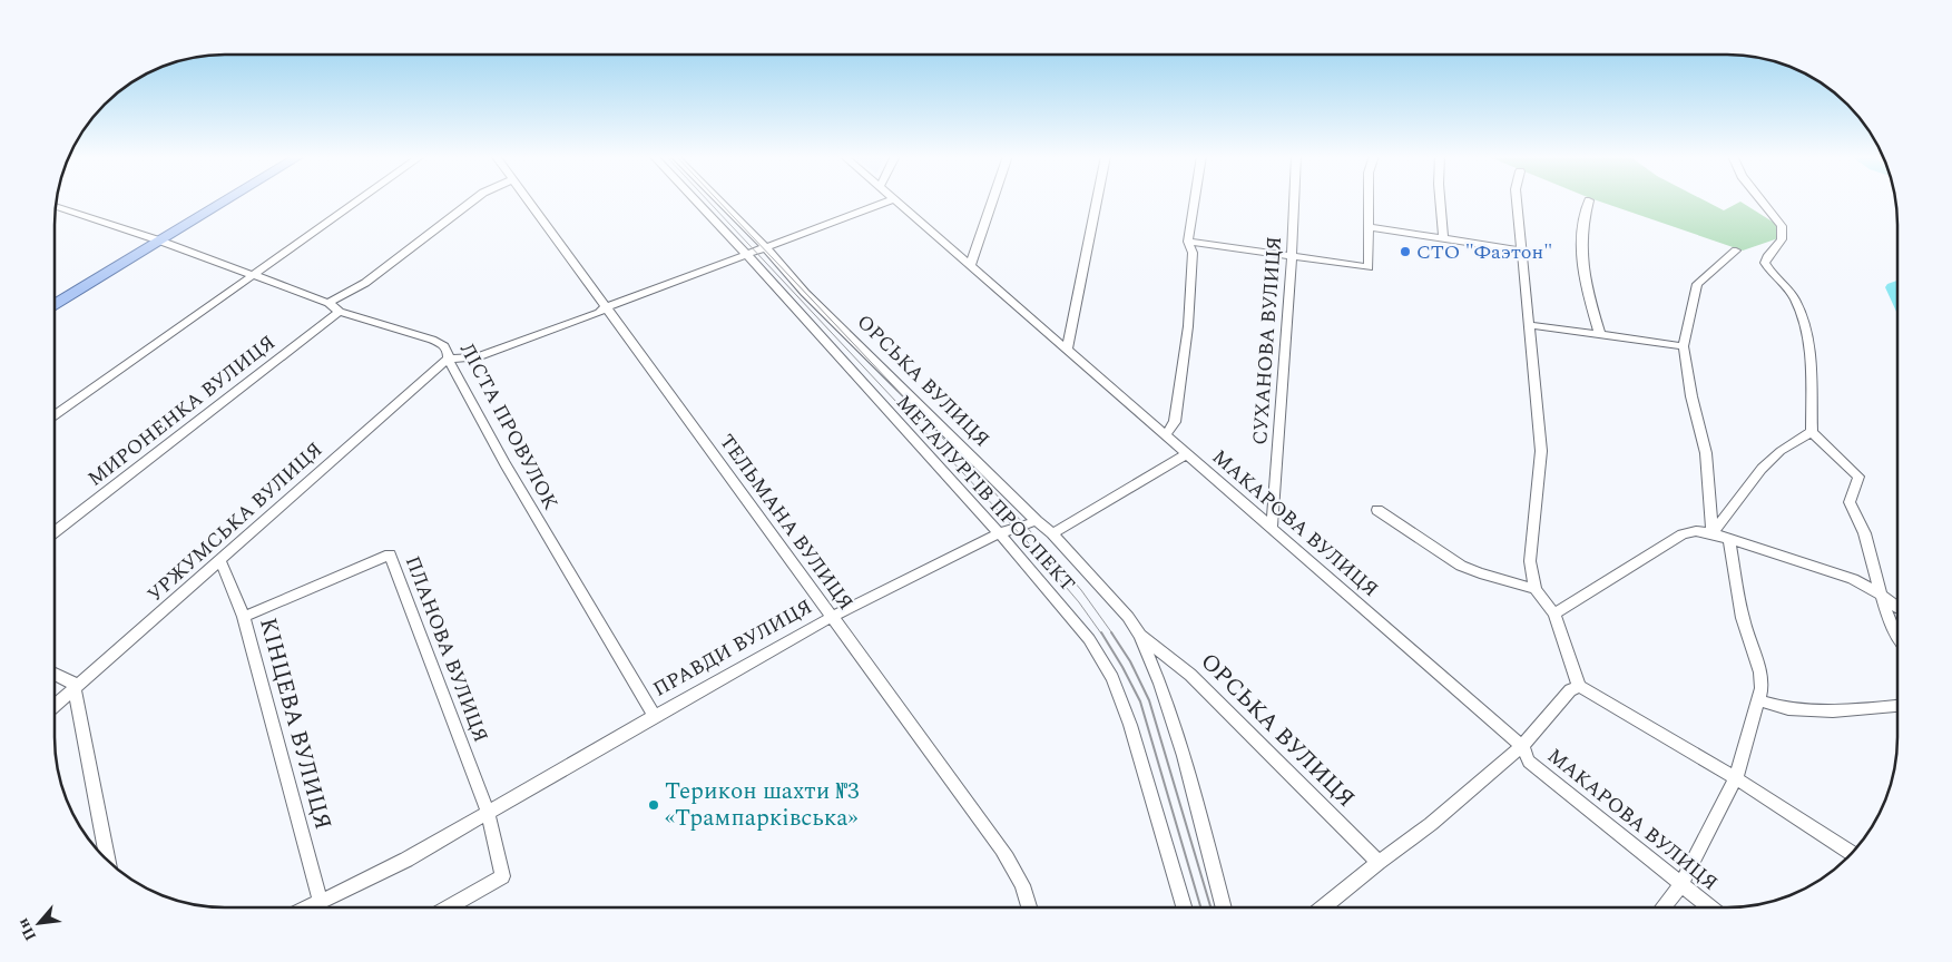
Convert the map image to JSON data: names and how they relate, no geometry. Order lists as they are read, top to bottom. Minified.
{"streets":{"street":["СУХАНОВА ВУЛИЦЯ","ОРСЬКА ВУЛИЦЯ","МИРОНЕНКА ВУЛИЦЯ","ЛІСТА ПРОВУЛОК","МЕТАЛУРГІВ ПРОСПЕКТ","УРЖУМСЬКА ВУЛИЦЯ","ТЕЛЬМАНА ВУЛИЦЯ","МАКАРОВА ВУЛИЦЯ","ПРАВДИ ВУЛИЦЯ","ПЛАНОВА ВУЛИЦЯ","КІНЦЕВА ВУЛИЦЯ"]},"crossings":[["СУХАНОВА ВУЛИЦЯ","МАКАРОВА ВУЛИЦЯ"],["ОРСЬКА ВУЛИЦЯ","ПРАВДИ ВУЛИЦЯ"],["МИРОНЕНКА ВУЛИЦЯ","ЛІСТА ПРОВУЛОК"],["ЛІСТА ПРОВУЛОК","УРЖУМСЬКА ВУЛИЦЯ"],["ЛІСТА ПРОВУЛОК","ПРАВДИ ВУЛИЦЯ"],["МЕТАЛУРГІВ ПРОСПЕКТ","ПРАВДИ ВУЛИЦЯ"],["УРЖУМСЬКА ВУЛИЦЯ","КІНЦЕВА ВУЛИЦЯ"],["ТЕЛЬМАНА ВУЛИЦЯ","ПРАВДИ ВУЛИЦЯ"],["ПРАВДИ ВУЛИЦЯ","ПЛАНОВА ВУЛИЦЯ"],["ПРАВДИ ВУЛИЦЯ","КІНЦЕВА ВУЛИЦЯ"],["ПЛАНОВА ВУЛИЦЯ","КІНЦЕВА ВУЛИЦЯ"]],"places":["СТО \"Фаэтон\"","Терикон шахти №3 «Трампарківська»"],"north":"bottom left"}
